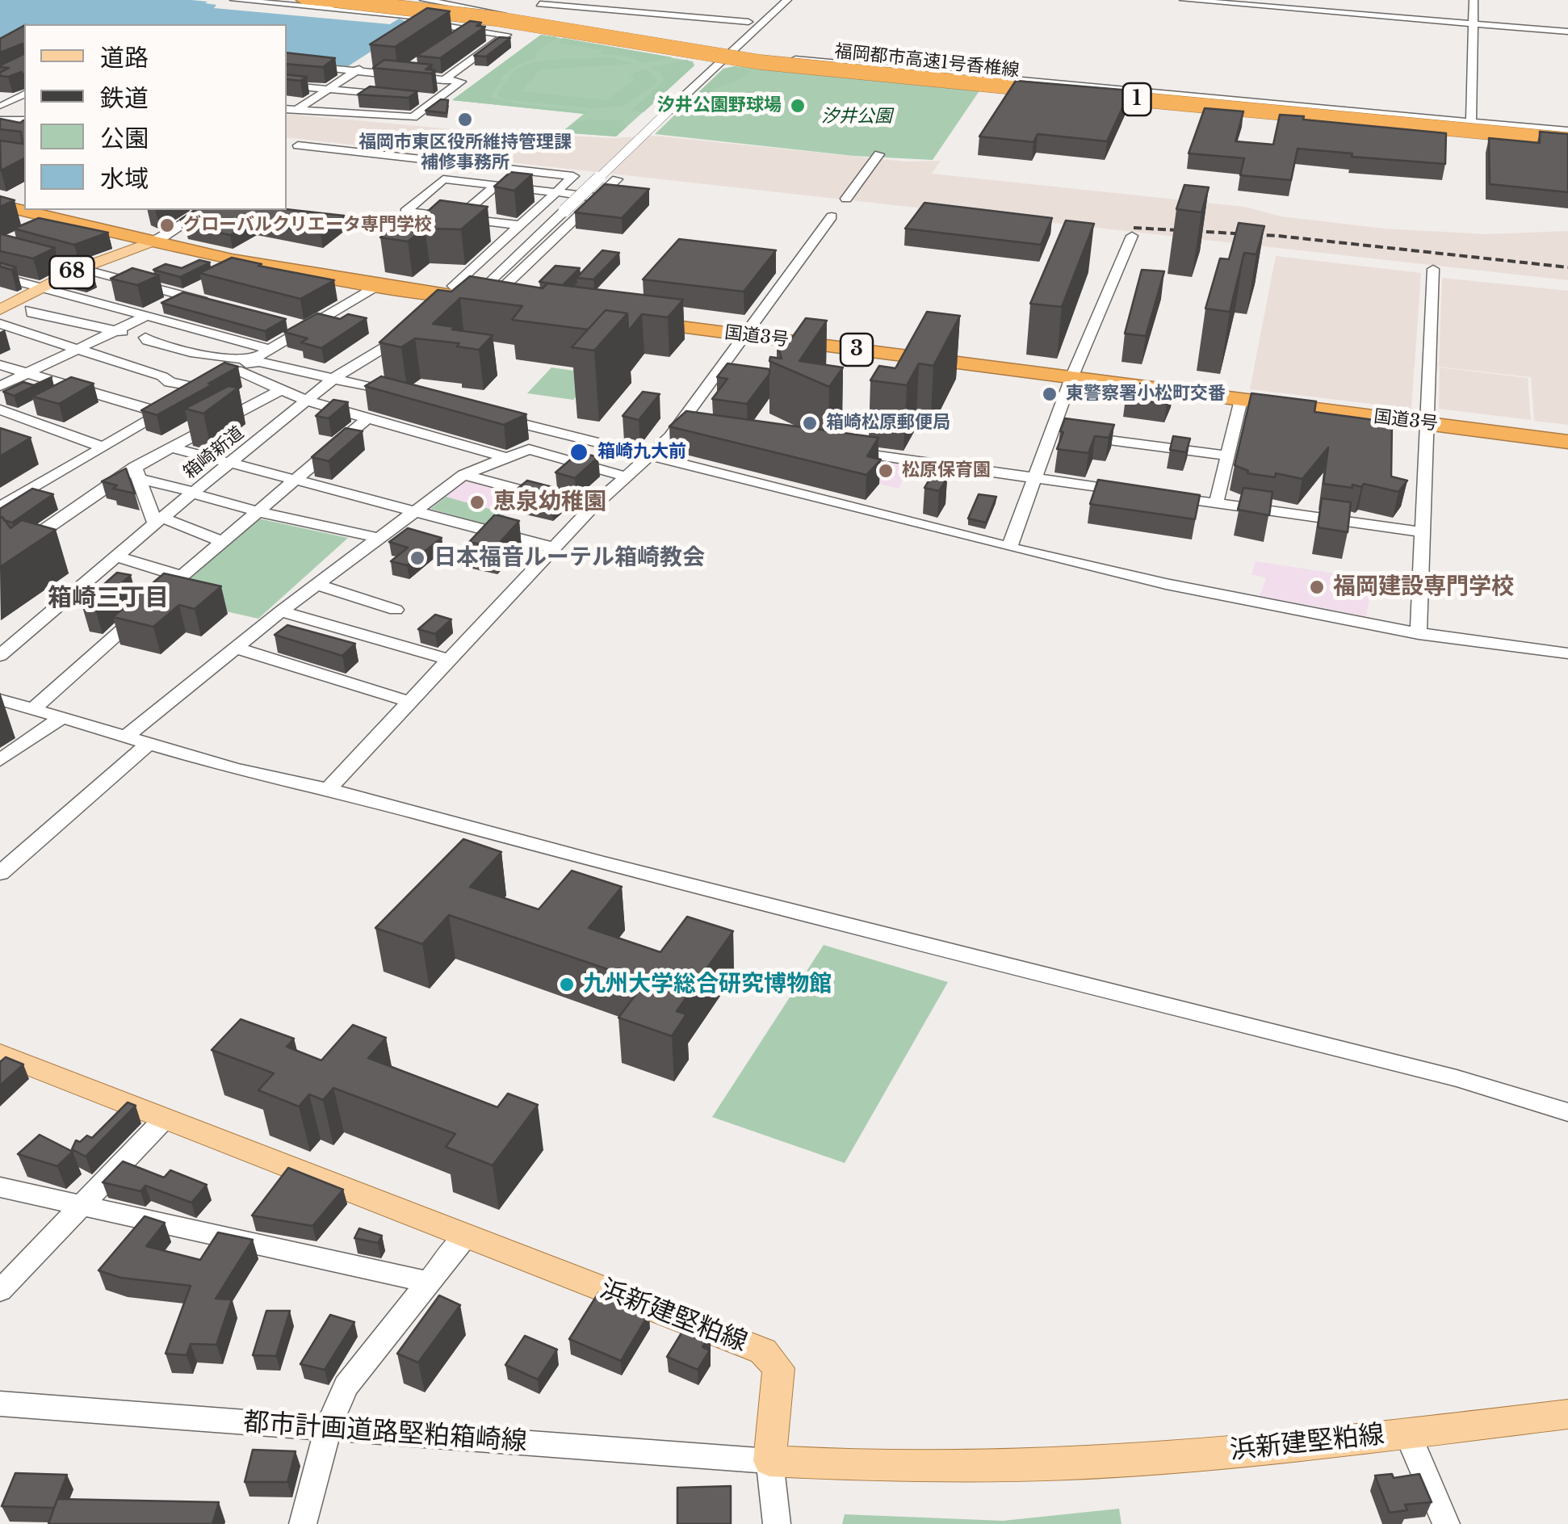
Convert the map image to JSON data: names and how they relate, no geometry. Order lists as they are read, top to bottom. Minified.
{"streets":{"highway":["福岡都市高速1号香椎線","1","国道3号","3"],"main road":["68","浜新建堅粕線"],"street":["箱崎新道","都市計画道路堅粕箱崎線"]},"crossings":[["浜新建堅粕線","都市計画道路堅粕箱崎線"]],"districts":["箱崎三丁目"],"parks":["汐井公園"],"places":["汐井公園野球場","福岡市東区役所維持管理課 補修事務所","グローバルクリエータ専門学校","東警察署小松町交番","箱崎松原郵便局","箱崎九大前","松原保育園","恵泉幼稚園","日本福音ルーテル箱崎教会","福岡建設専門学校","九州大学総合研究博物館"],"legend":["道路","鉄道","公園","水域"]}
